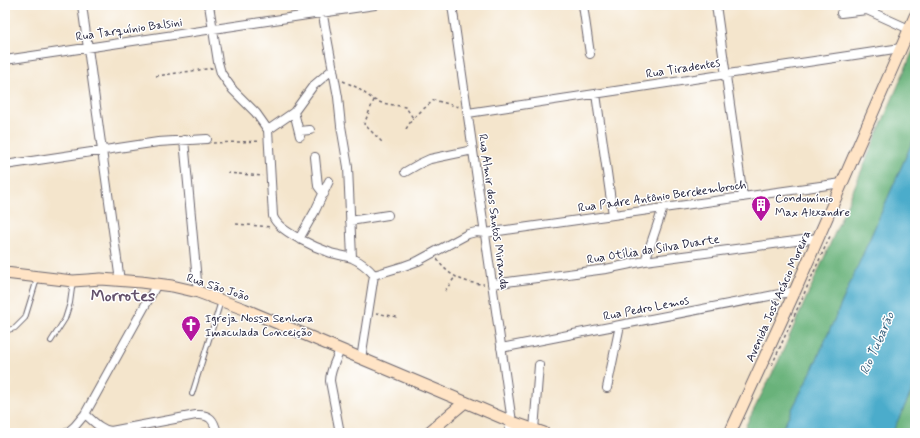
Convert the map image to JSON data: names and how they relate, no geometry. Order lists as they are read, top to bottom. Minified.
{"streets":{"main road":["Rua São João","Avenida José Acácio Moreira"],"street":["Rua Tarquínio Balsini","Rua Tiradentes","Rua Padre Antônio Berckembroch","Rua Almir dos Santos Miranda","Rua Otília da Silva Duarte","Rua Pedro Lemos"]},"crossings":[["Rua Tiradentes","Rua Almir dos Santos Miranda"],["Rua Tiradentes","Avenida José Acácio Moreira"],["Rua Padre Antônio Berckembroch","Rua Almir dos Santos Miranda"],["Rua Padre Antônio Berckembroch","Avenida José Acácio Moreira"],["Rua Almir dos Santos Miranda","Rua Otília da Silva Duarte"],["Rua Almir dos Santos Miranda","Rua São João"],["Rua Almir dos Santos Miranda","Rua Pedro Lemos"],["Rua Otília da Silva Duarte","Avenida José Acácio Moreira"],["Avenida José Acácio Moreira","Rua Pedro Lemos"]],"districts":["Morrotes"],"water":["Rio Tubarão"],"places":{"building":["Condomínio Max Alexandre"],"church":["Igreja Nossa Senhora Imaculada Conceição"]}}
